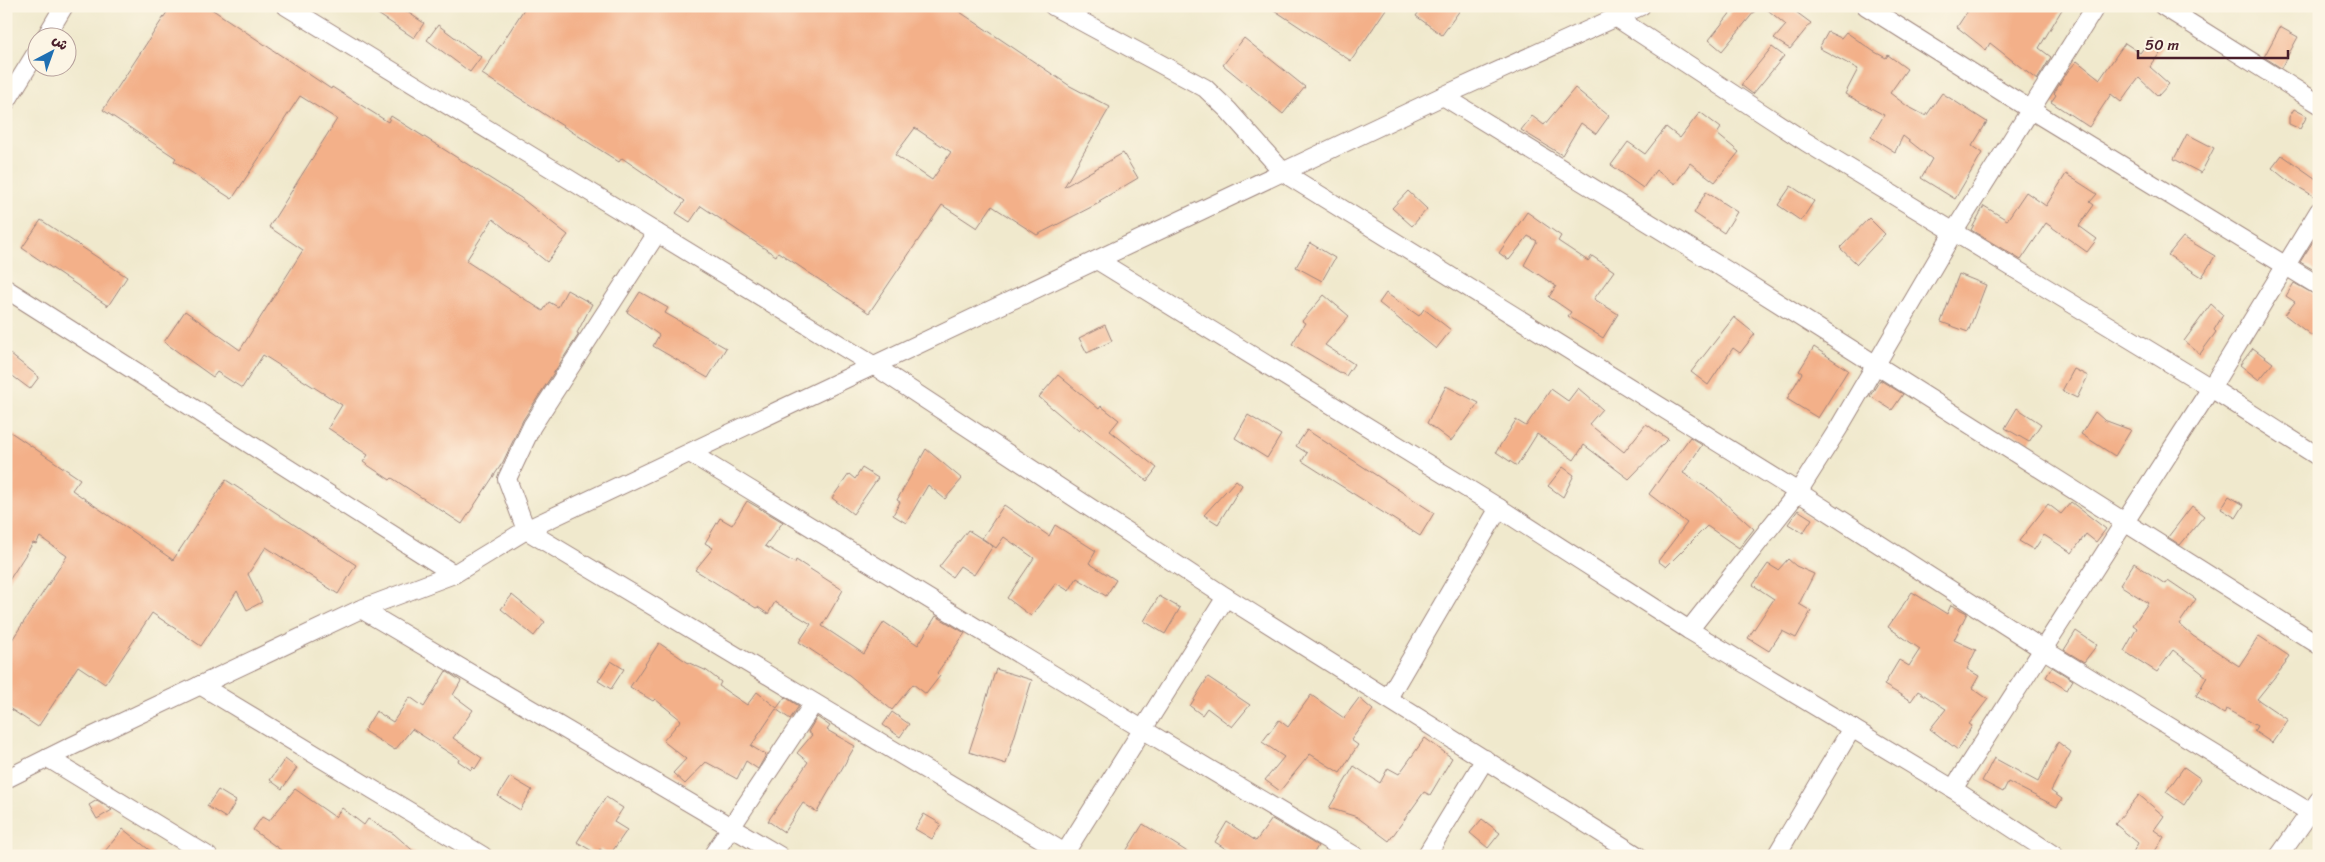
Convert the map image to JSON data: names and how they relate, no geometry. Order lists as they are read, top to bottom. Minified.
{"scale_bar":"50 m","north":"top right"}
